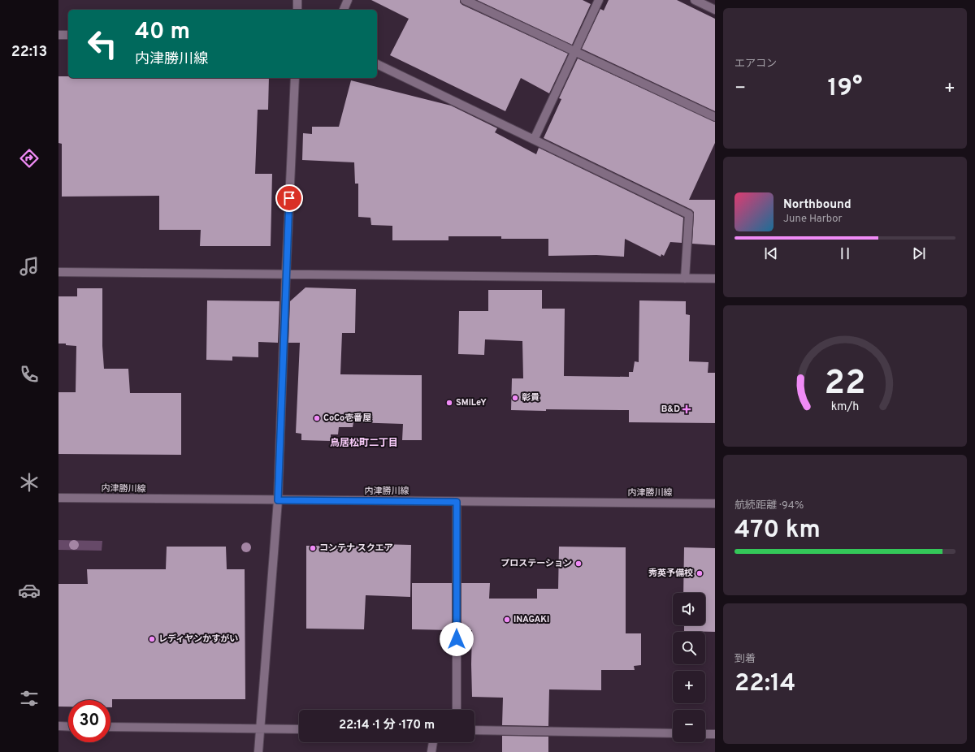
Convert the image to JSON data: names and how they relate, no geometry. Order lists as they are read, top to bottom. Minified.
{"streets":{"street":["内津勝川線"]},"districts":["鳥居松町二丁目"],"places":{"other":["彰貴","SMiLeY","CoCo壱番屋","コンテナ スクエア","プロステーション","秀英予備校","INAGAKI","レディヤンかすがい"],"health":["B&D"]},"page":{"tabs":"22:13","tile":["エアコン",["航続距離 · 94%","470 km"],["到着","22:14"]],"turn":["40 m","内津勝川線"],"heat":["−","19°","+"],"song":["Northbound","June Harbor"],"map_buttons":["+","−"],"limit":"30","trip":"22:14 · 1 分 · 170 m","gauge":["22","km/h"]}}
